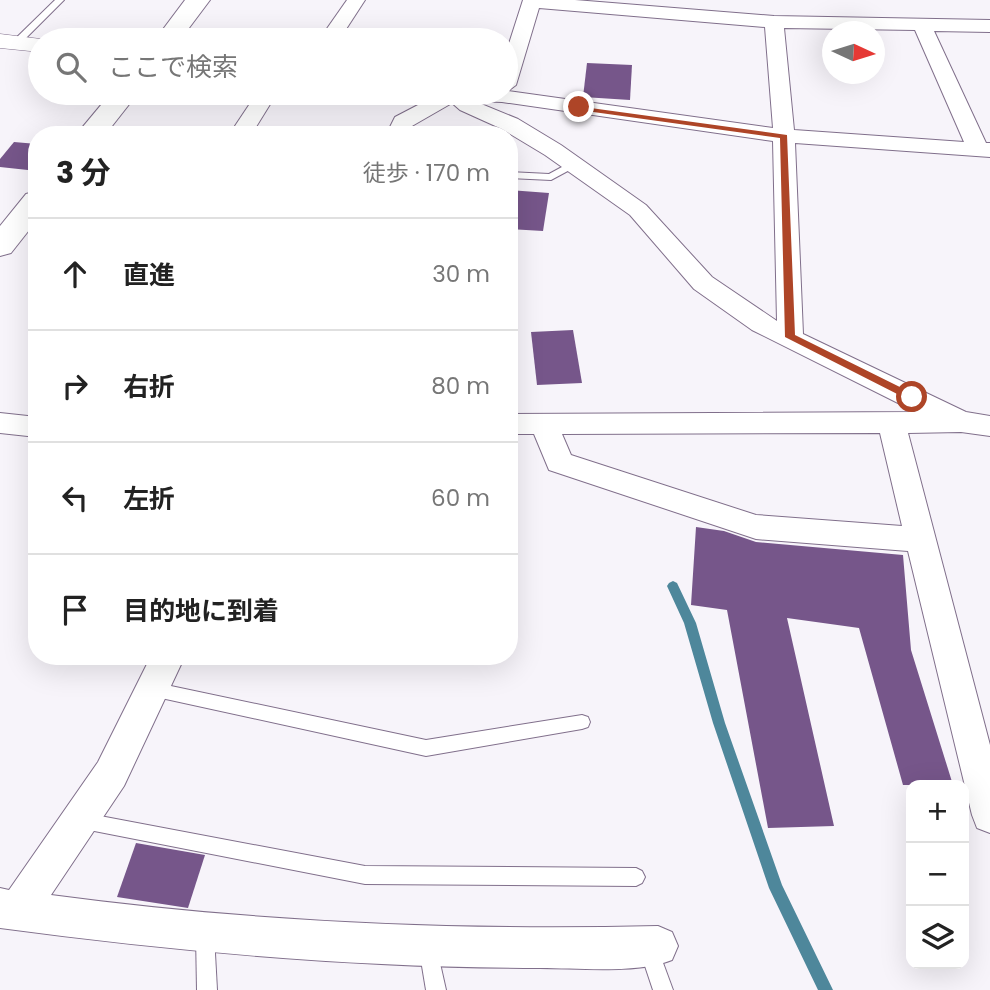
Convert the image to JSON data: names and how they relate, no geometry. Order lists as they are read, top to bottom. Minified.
{"north":"right","page":{"search":"ここで検索","heading":["3 分","徒歩 · 170 m"],"list":[["直進","30 m"],["右折","80 m"],["左折","60 m"],"目的地に到着"],"map_buttons":["+","−"]}}
